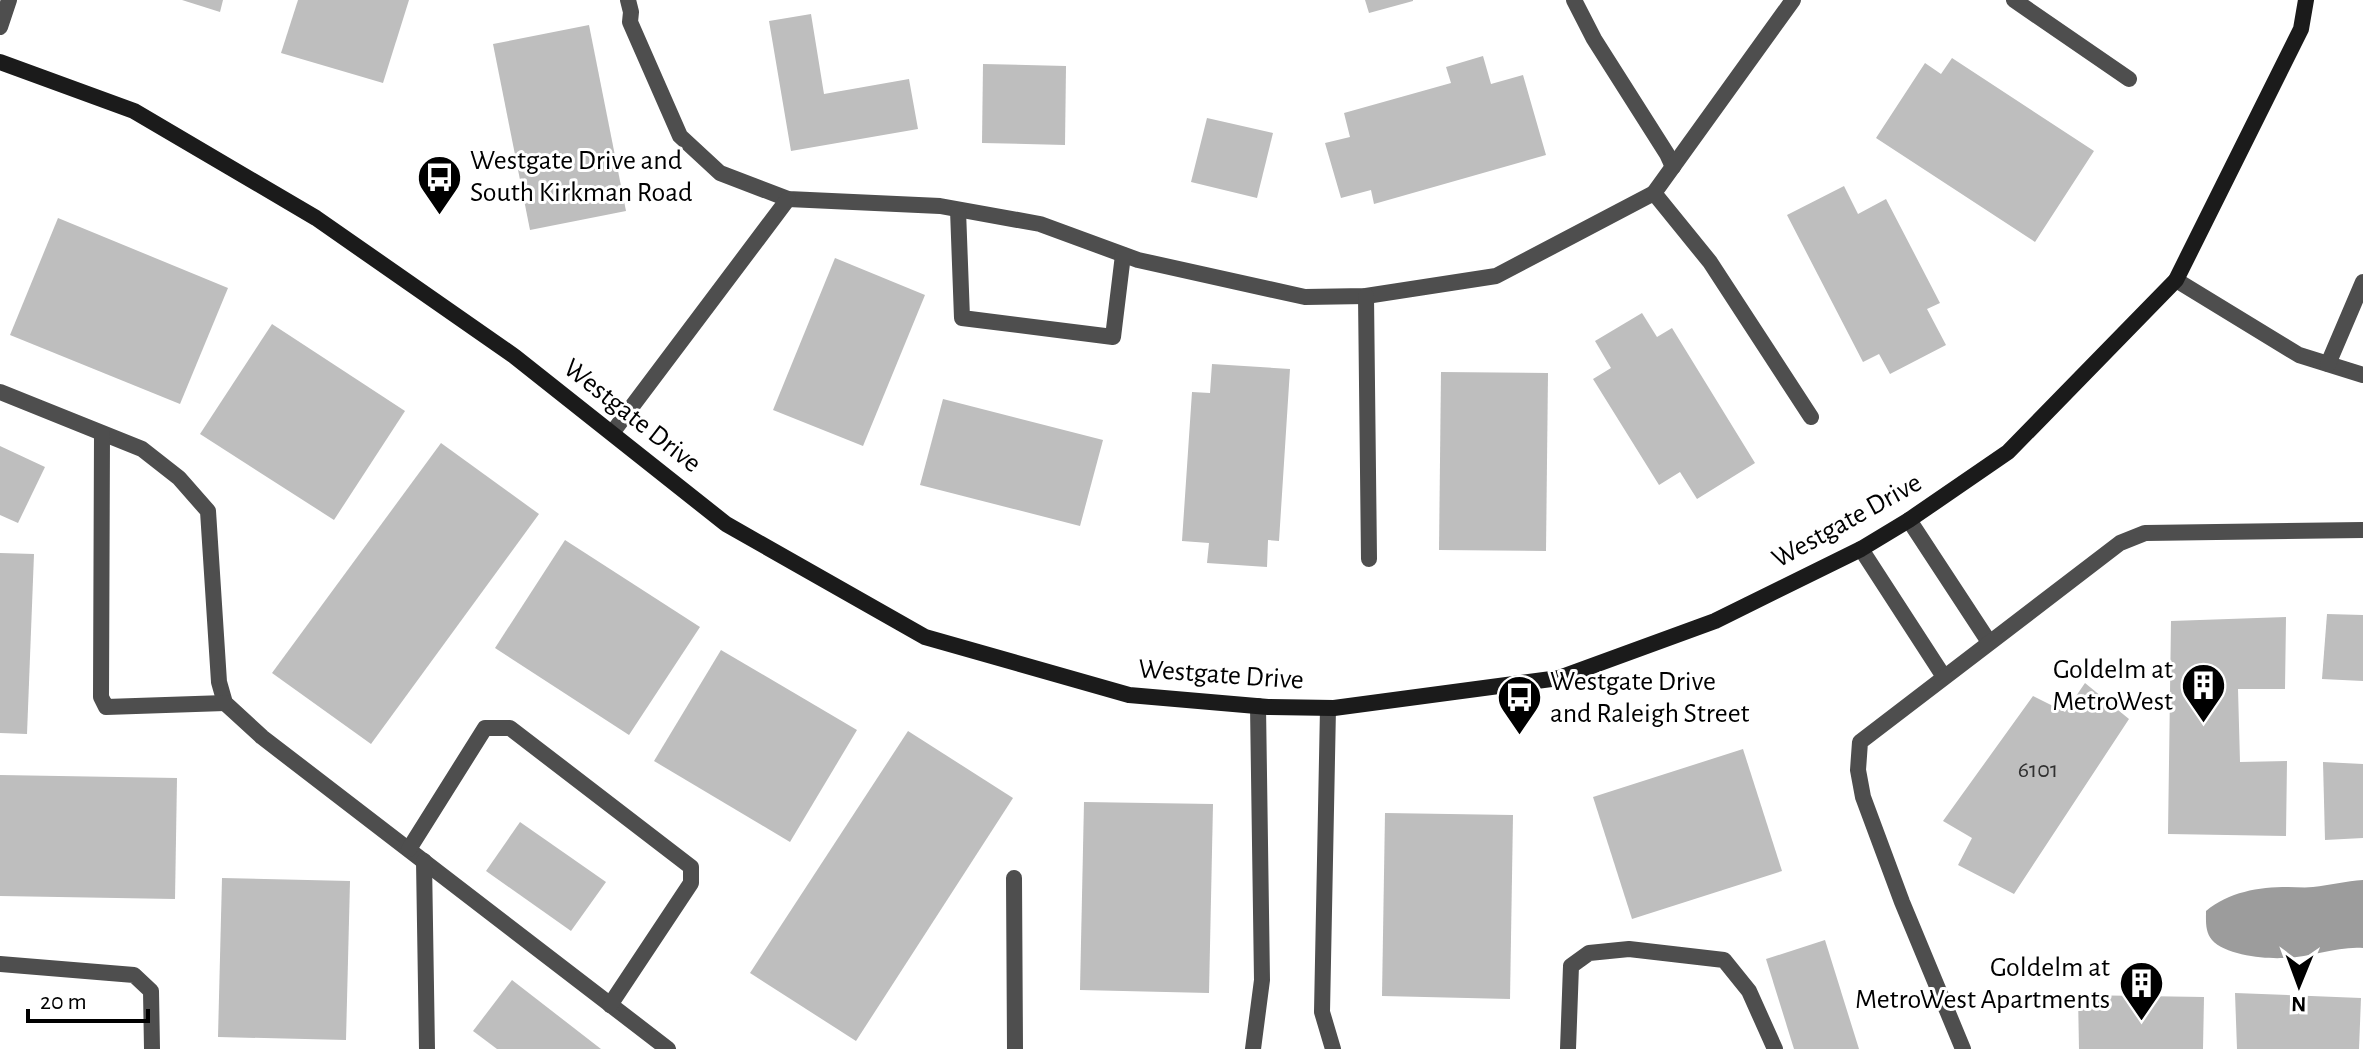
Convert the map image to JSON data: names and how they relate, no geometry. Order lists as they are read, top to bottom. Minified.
{"streets":{"street":["Westgate Drive"]},"places":{"bus stop":["Westgate Drive and South Kirkman Road","Westgate Drive and Raleigh Street"],"building":["Goldelm at MetroWest","Goldelm at MetroWest Apartments"]},"house_numbers":["6101"],"scale_bar":"20 m","north":"bottom"}
